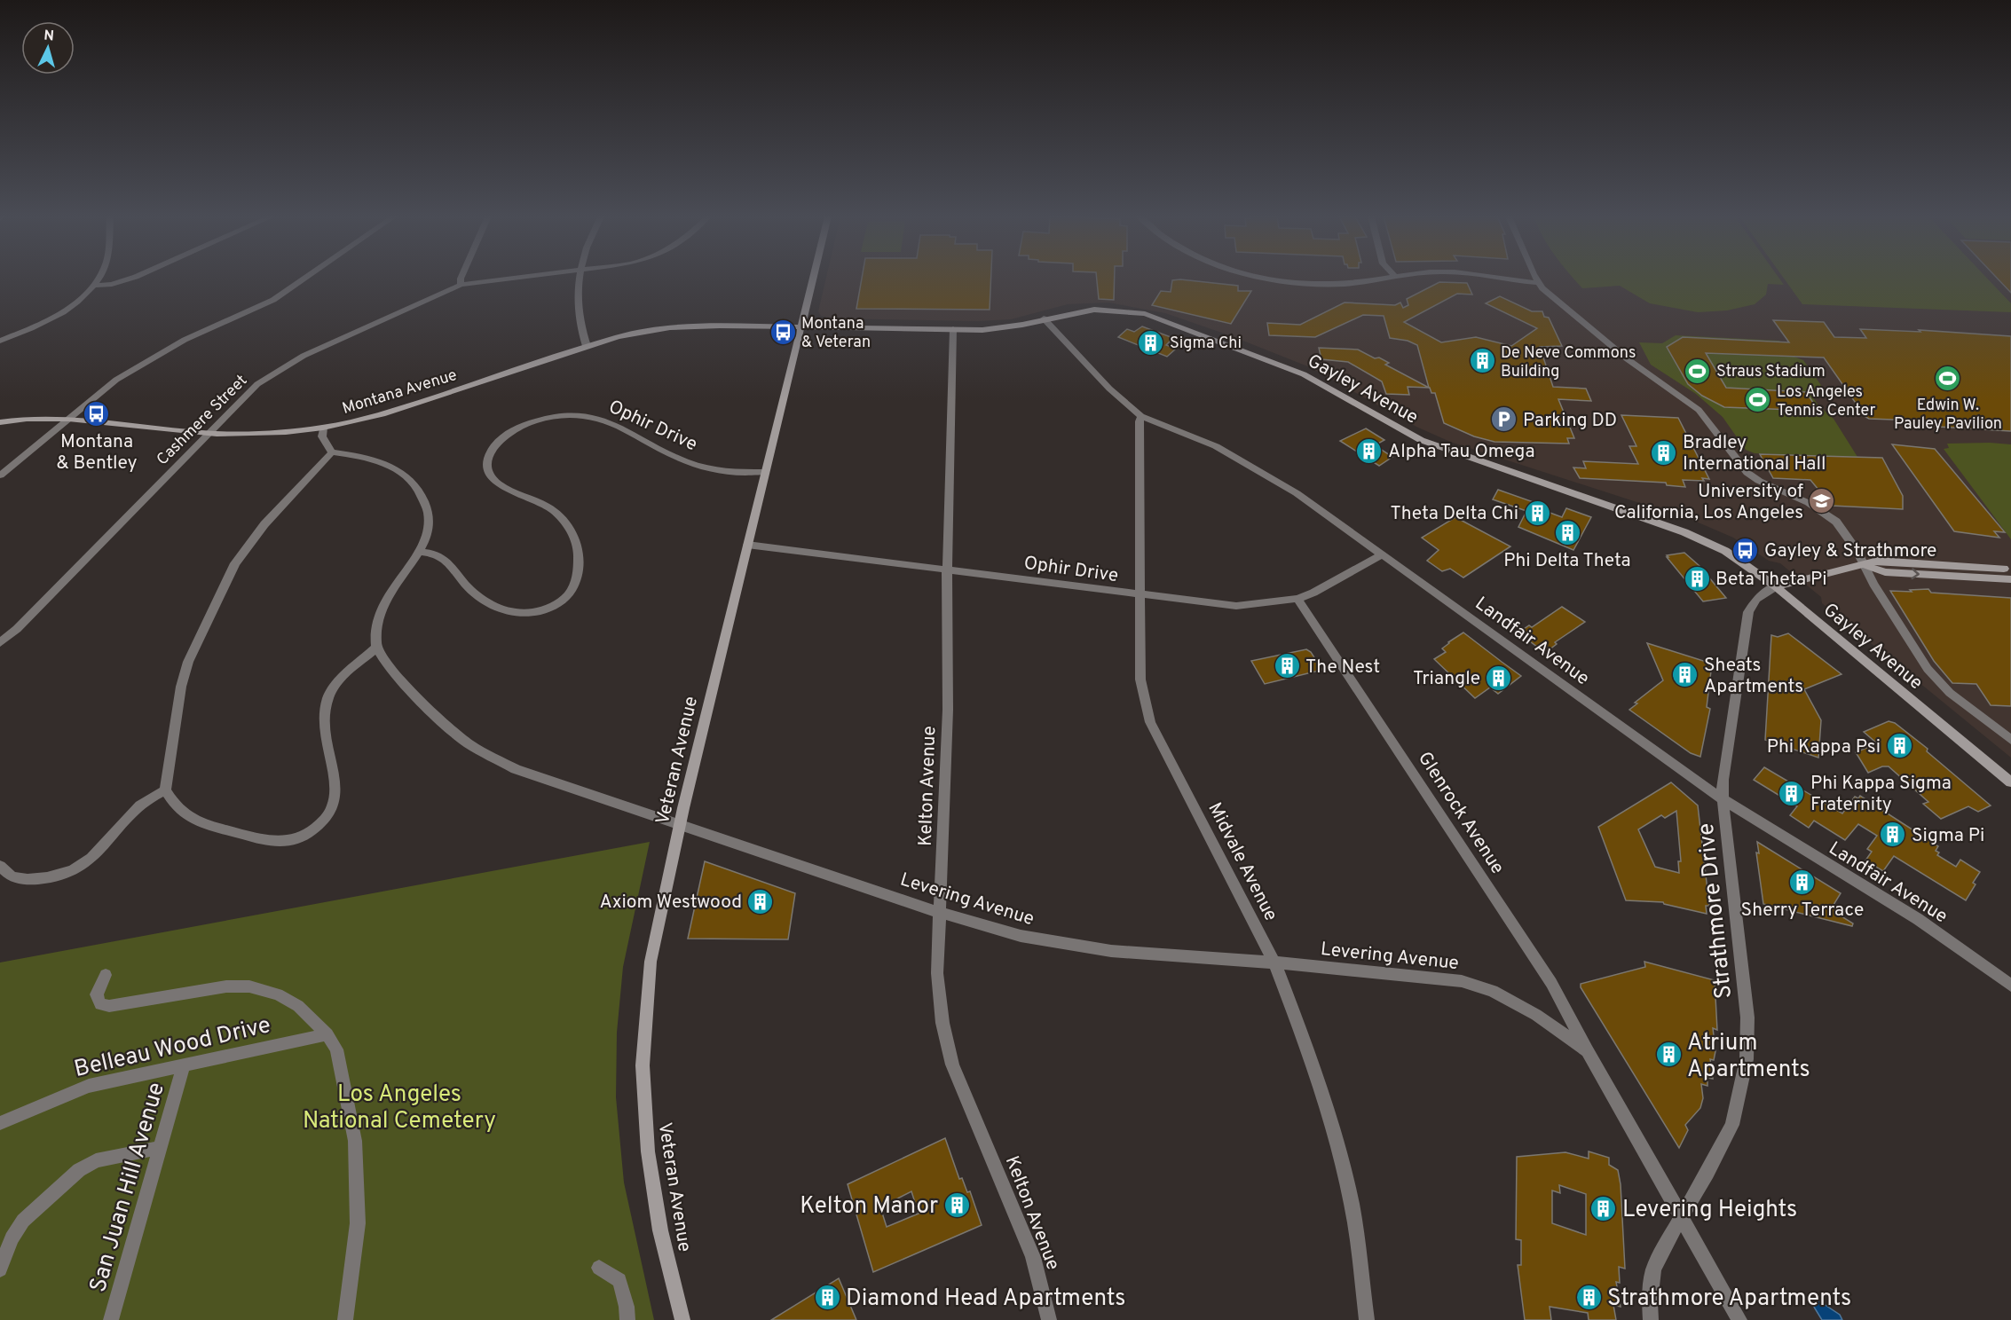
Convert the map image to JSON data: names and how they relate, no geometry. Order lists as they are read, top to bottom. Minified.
{"streets":{"street":["Gayley Avenue","Montana Avenue","Cashmere Street","Ophir Drive","Landfair Avenue","Veteran Avenue","Kelton Avenue","Glenrock Avenue","Midvale Avenue","Levering Avenue","Strathmore Drive","Belleau Wood Drive","San Juan Hill Avenue"]},"crossings":[["Gayley Avenue","Montana Avenue"],["Gayley Avenue","Landfair Avenue"],["Gayley Avenue","Veteran Avenue"],["Gayley Avenue","Kelton Avenue"],["Gayley Avenue","Strathmore Drive"],["Montana Avenue","Cashmere Street"],["Montana Avenue","Veteran Avenue"],["Ophir Drive","Landfair Avenue"],["Ophir Drive","Veteran Avenue"],["Ophir Drive","Kelton Avenue"],["Ophir Drive","Glenrock Avenue"],["Ophir Drive","Midvale Avenue"],["Landfair Avenue","Midvale Avenue"],["Landfair Avenue","Strathmore Drive"],["Veteran Avenue","Levering Avenue"],["Kelton Avenue","Levering Avenue"],["Glenrock Avenue","Levering Avenue"],["Midvale Avenue","Levering Avenue"],["Levering Avenue","Strathmore Drive"],["Belleau Wood Drive","San Juan Hill Avenue"]],"parks":["Los Angeles National Cemetery"],"places":{"bus stop":["Montana & Veteran","Montana & Bentley","Gayley & Strathmore"],"building":["Sigma Chi","De Neve Commons Building","Alpha Tau Omega","Bradley International Hall","Theta Delta Chi","Phi Delta Theta","Beta Theta Pi","The Nest","Sheats Apartments","Triangle","Phi Kappa Psi","Phi Kappa Sigma Fraternity","Sigma Pi","Sherry Terrace","Axiom Westwood","Atrium Apartments","Kelton Manor","Levering Heights","Diamond Head Apartments","Strathmore Apartments"],"sports":["Straus Stadium","Edwin W. Pauley Pavilion","Los Angeles Tennis Center"],"parking":["Parking DD"],"school or university":["University of California, Los Angeles"]},"north":"top"}
